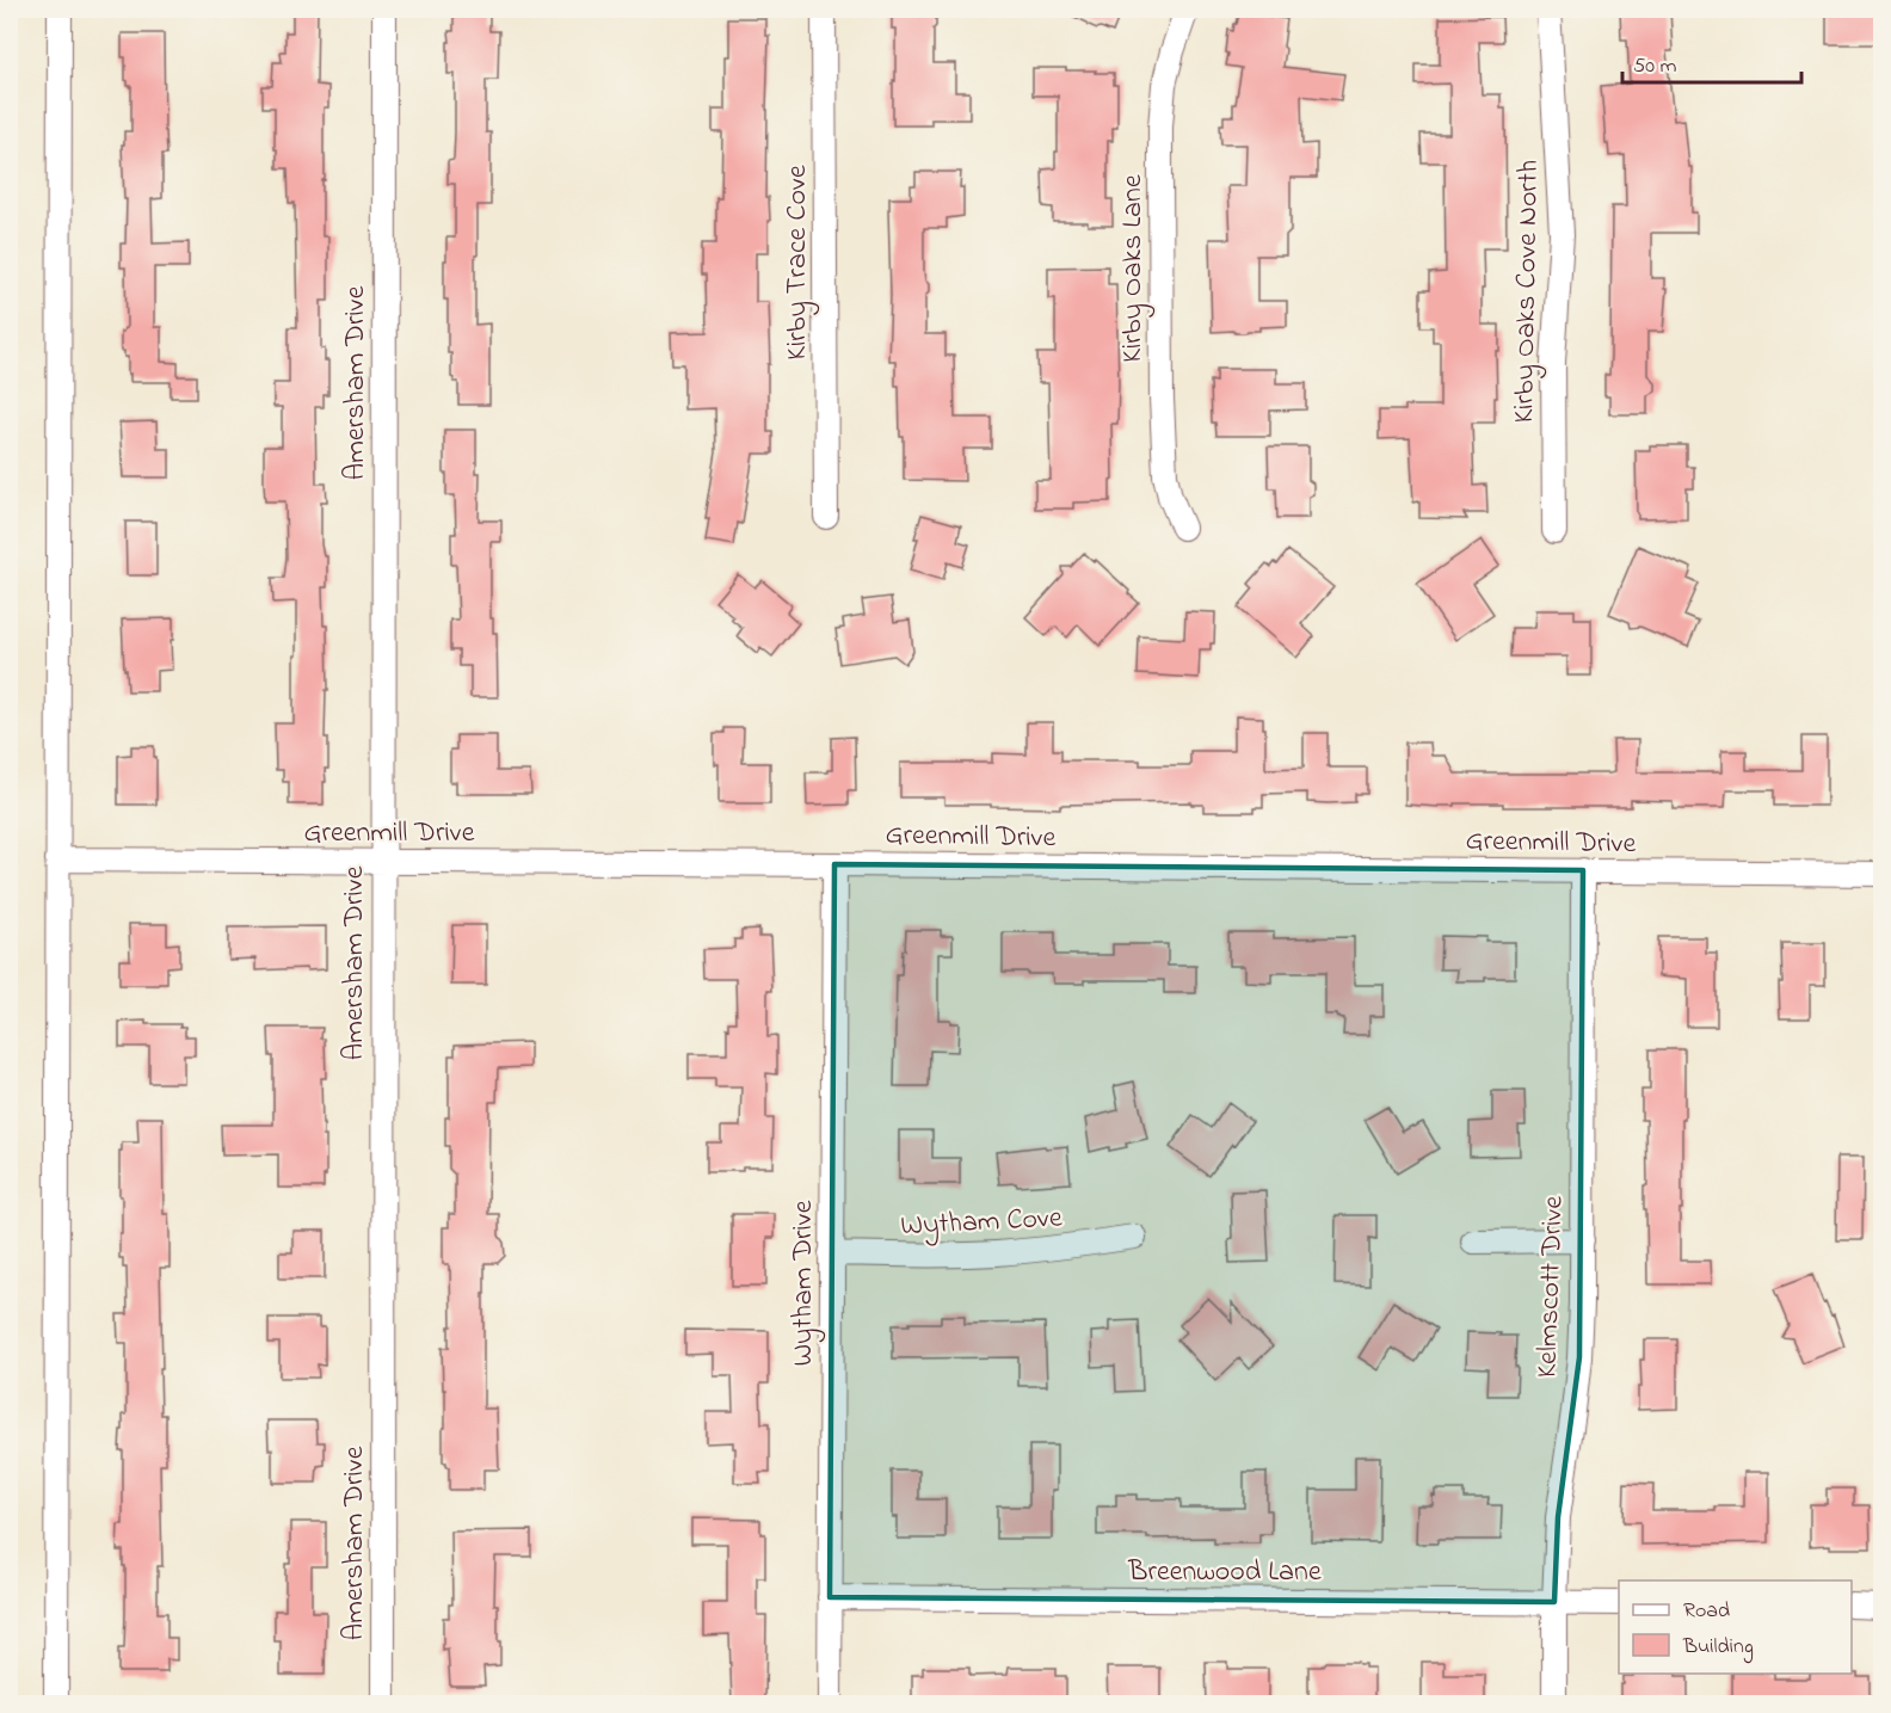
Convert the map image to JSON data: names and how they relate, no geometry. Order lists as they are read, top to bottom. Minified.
{"streets":{"street":["Kirby Trace Cove","Kirby Oaks Lane","Kirby Oaks Cove North","Amersham Drive","Greenmill Drive","Wytham Cove","Wytham Drive","Kelmscott Drive","Breenwood Lane"]},"crossings":[["Amersham Drive","Greenmill Drive"],["Greenmill Drive","Wytham Drive"],["Greenmill Drive","Kelmscott Drive"],["Wytham Cove","Wytham Drive"],["Wytham Drive","Breenwood Lane"],["Kelmscott Drive","Breenwood Lane"]],"legend":["Road","Building"],"scale_bar":"50 m"}
